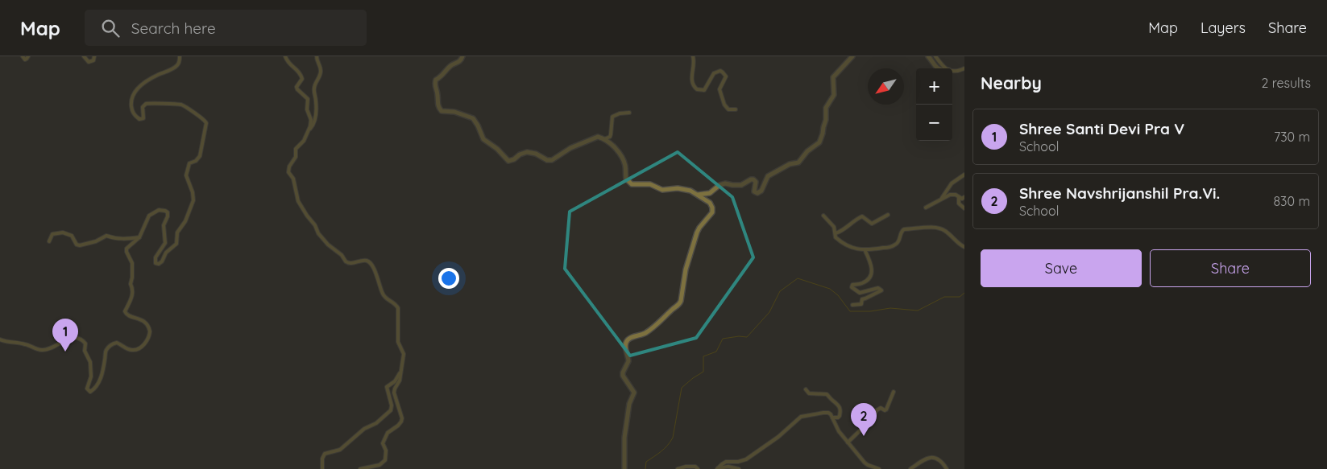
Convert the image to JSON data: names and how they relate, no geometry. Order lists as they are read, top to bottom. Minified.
{"north":"bottom left","page":{"header":"Map","search":"Search here","nav":["Map","Layers","Share"],"heading":["Nearby","2 results"],"map_buttons":["+","−"],"list":[{"mark":"1","name":"Shree Santi Devi Pra V","note":"School","value":"730 m"},{"mark":"2","name":"Shree Navshrijanshil Pra.Vi.","note":"School","value":"830 m"}],"buttons":["Save","Share"],"pins":["1","2"]}}
